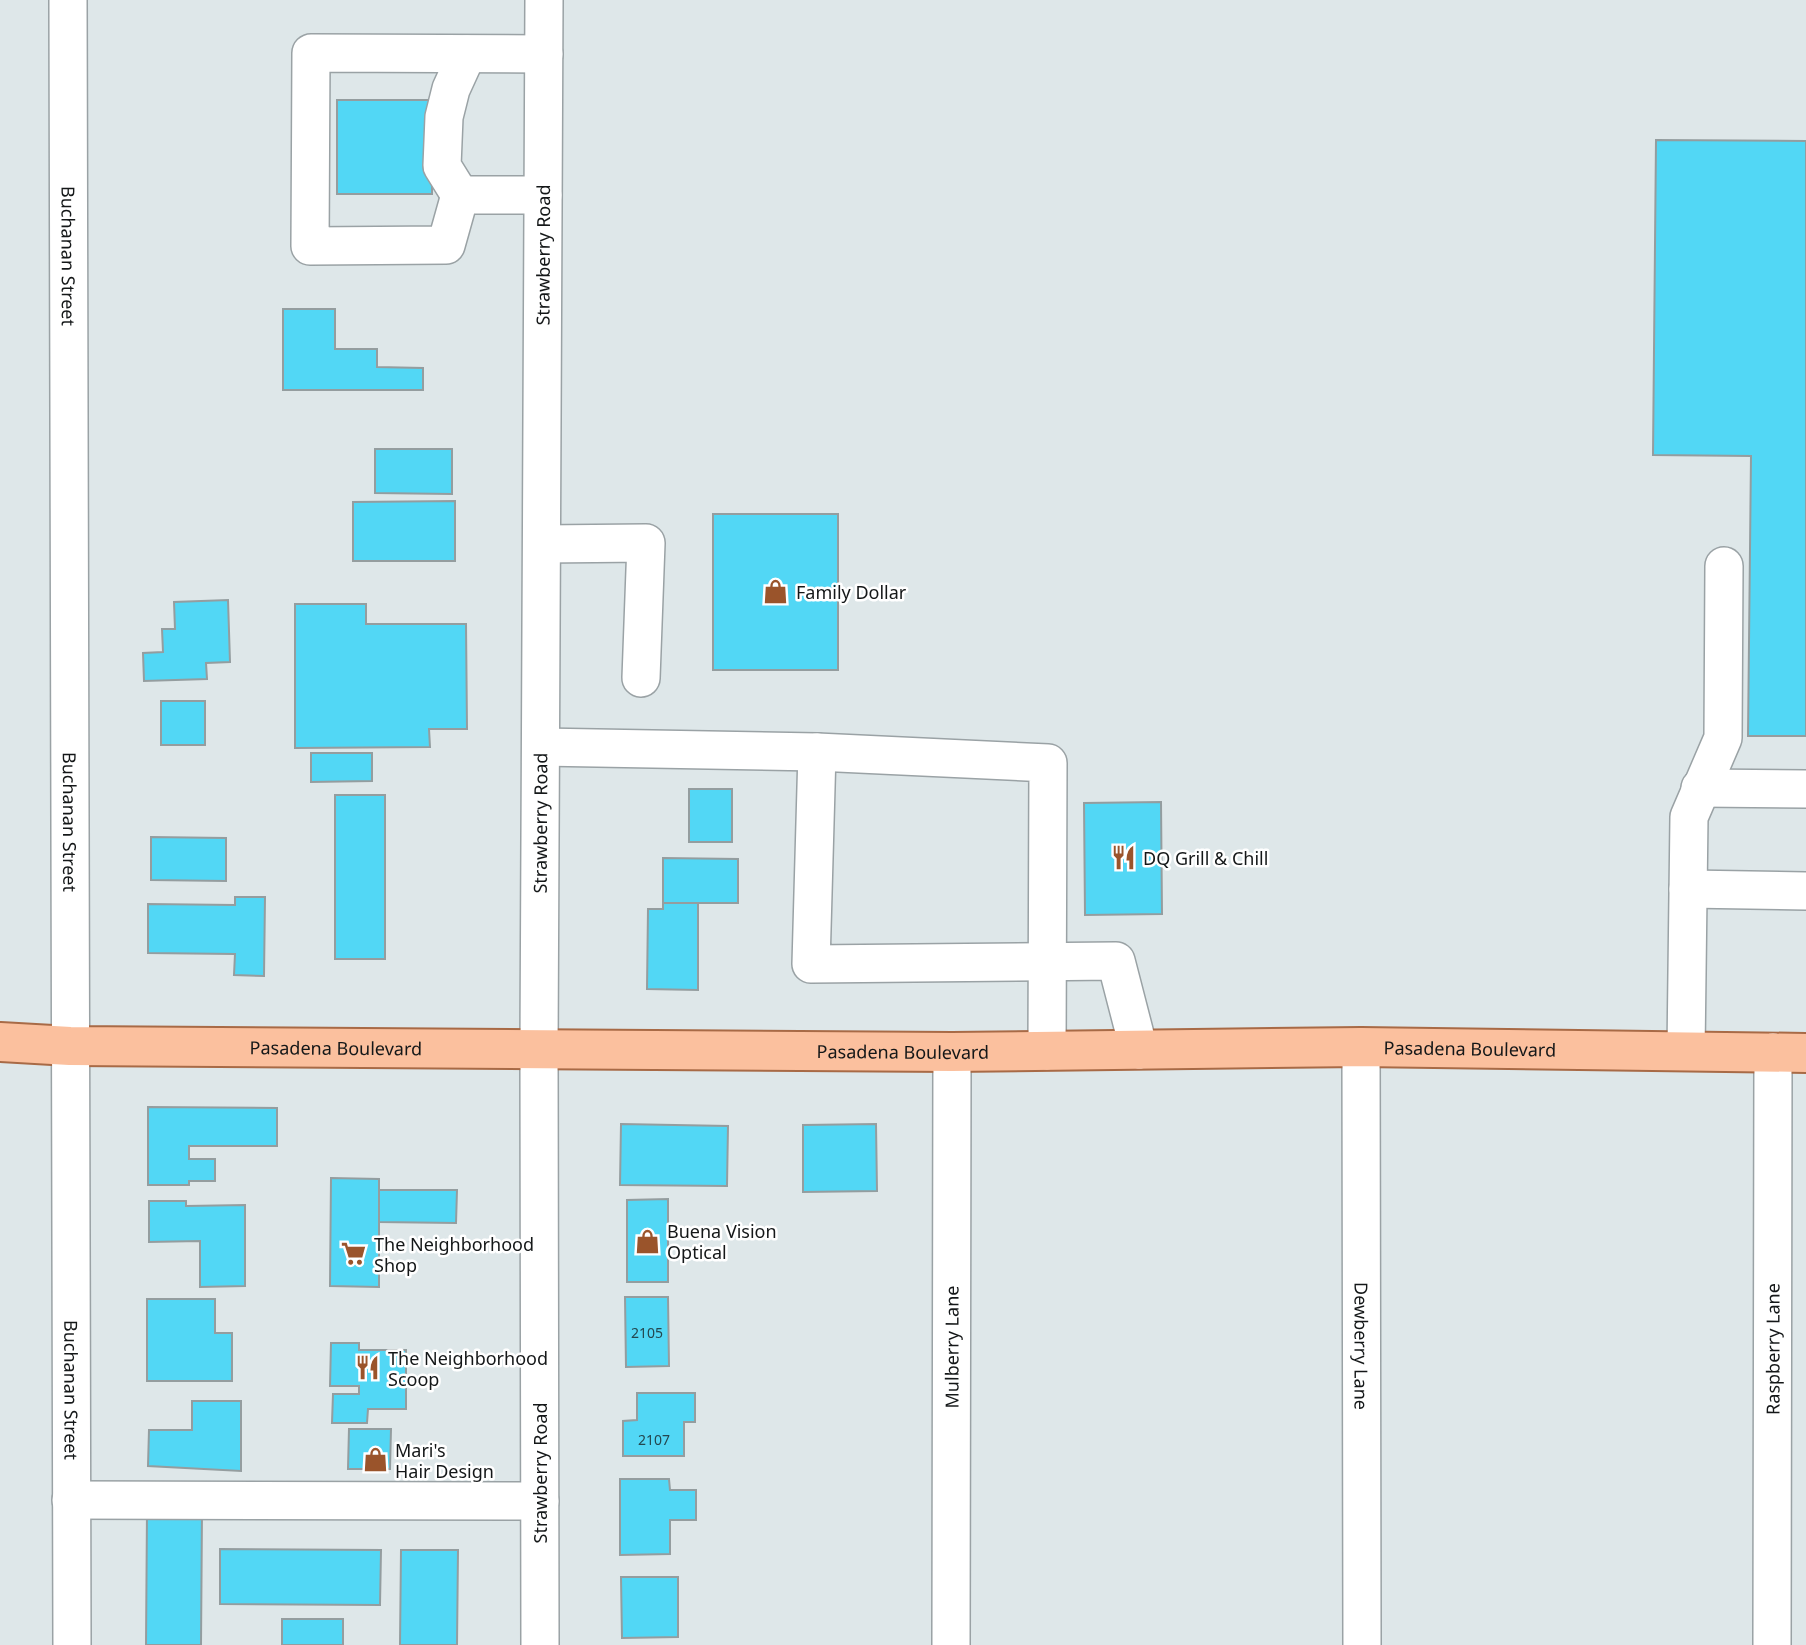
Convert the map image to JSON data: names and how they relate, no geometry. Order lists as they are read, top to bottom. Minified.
{"streets":{"main road":["Pasadena Boulevard"],"street":["Buchanan Street","Strawberry Road","Dewberry Lane","Mulberry Lane","Raspberry Lane"]},"crossings":[["Buchanan Street","Pasadena Boulevard"],["Strawberry Road","Pasadena Boulevard"],["Pasadena Boulevard","Dewberry Lane"],["Pasadena Boulevard","Mulberry Lane"],["Pasadena Boulevard","Raspberry Lane"]],"places":{"shop":["Family Dollar","Buena Vision Optical","Mari's Hair Design"],"restaurant":["DQ Grill & Chill","The Neighborhood Scoop"],"supermarket":["The Neighborhood Shop"]},"house_numbers":["2105","2107"]}
